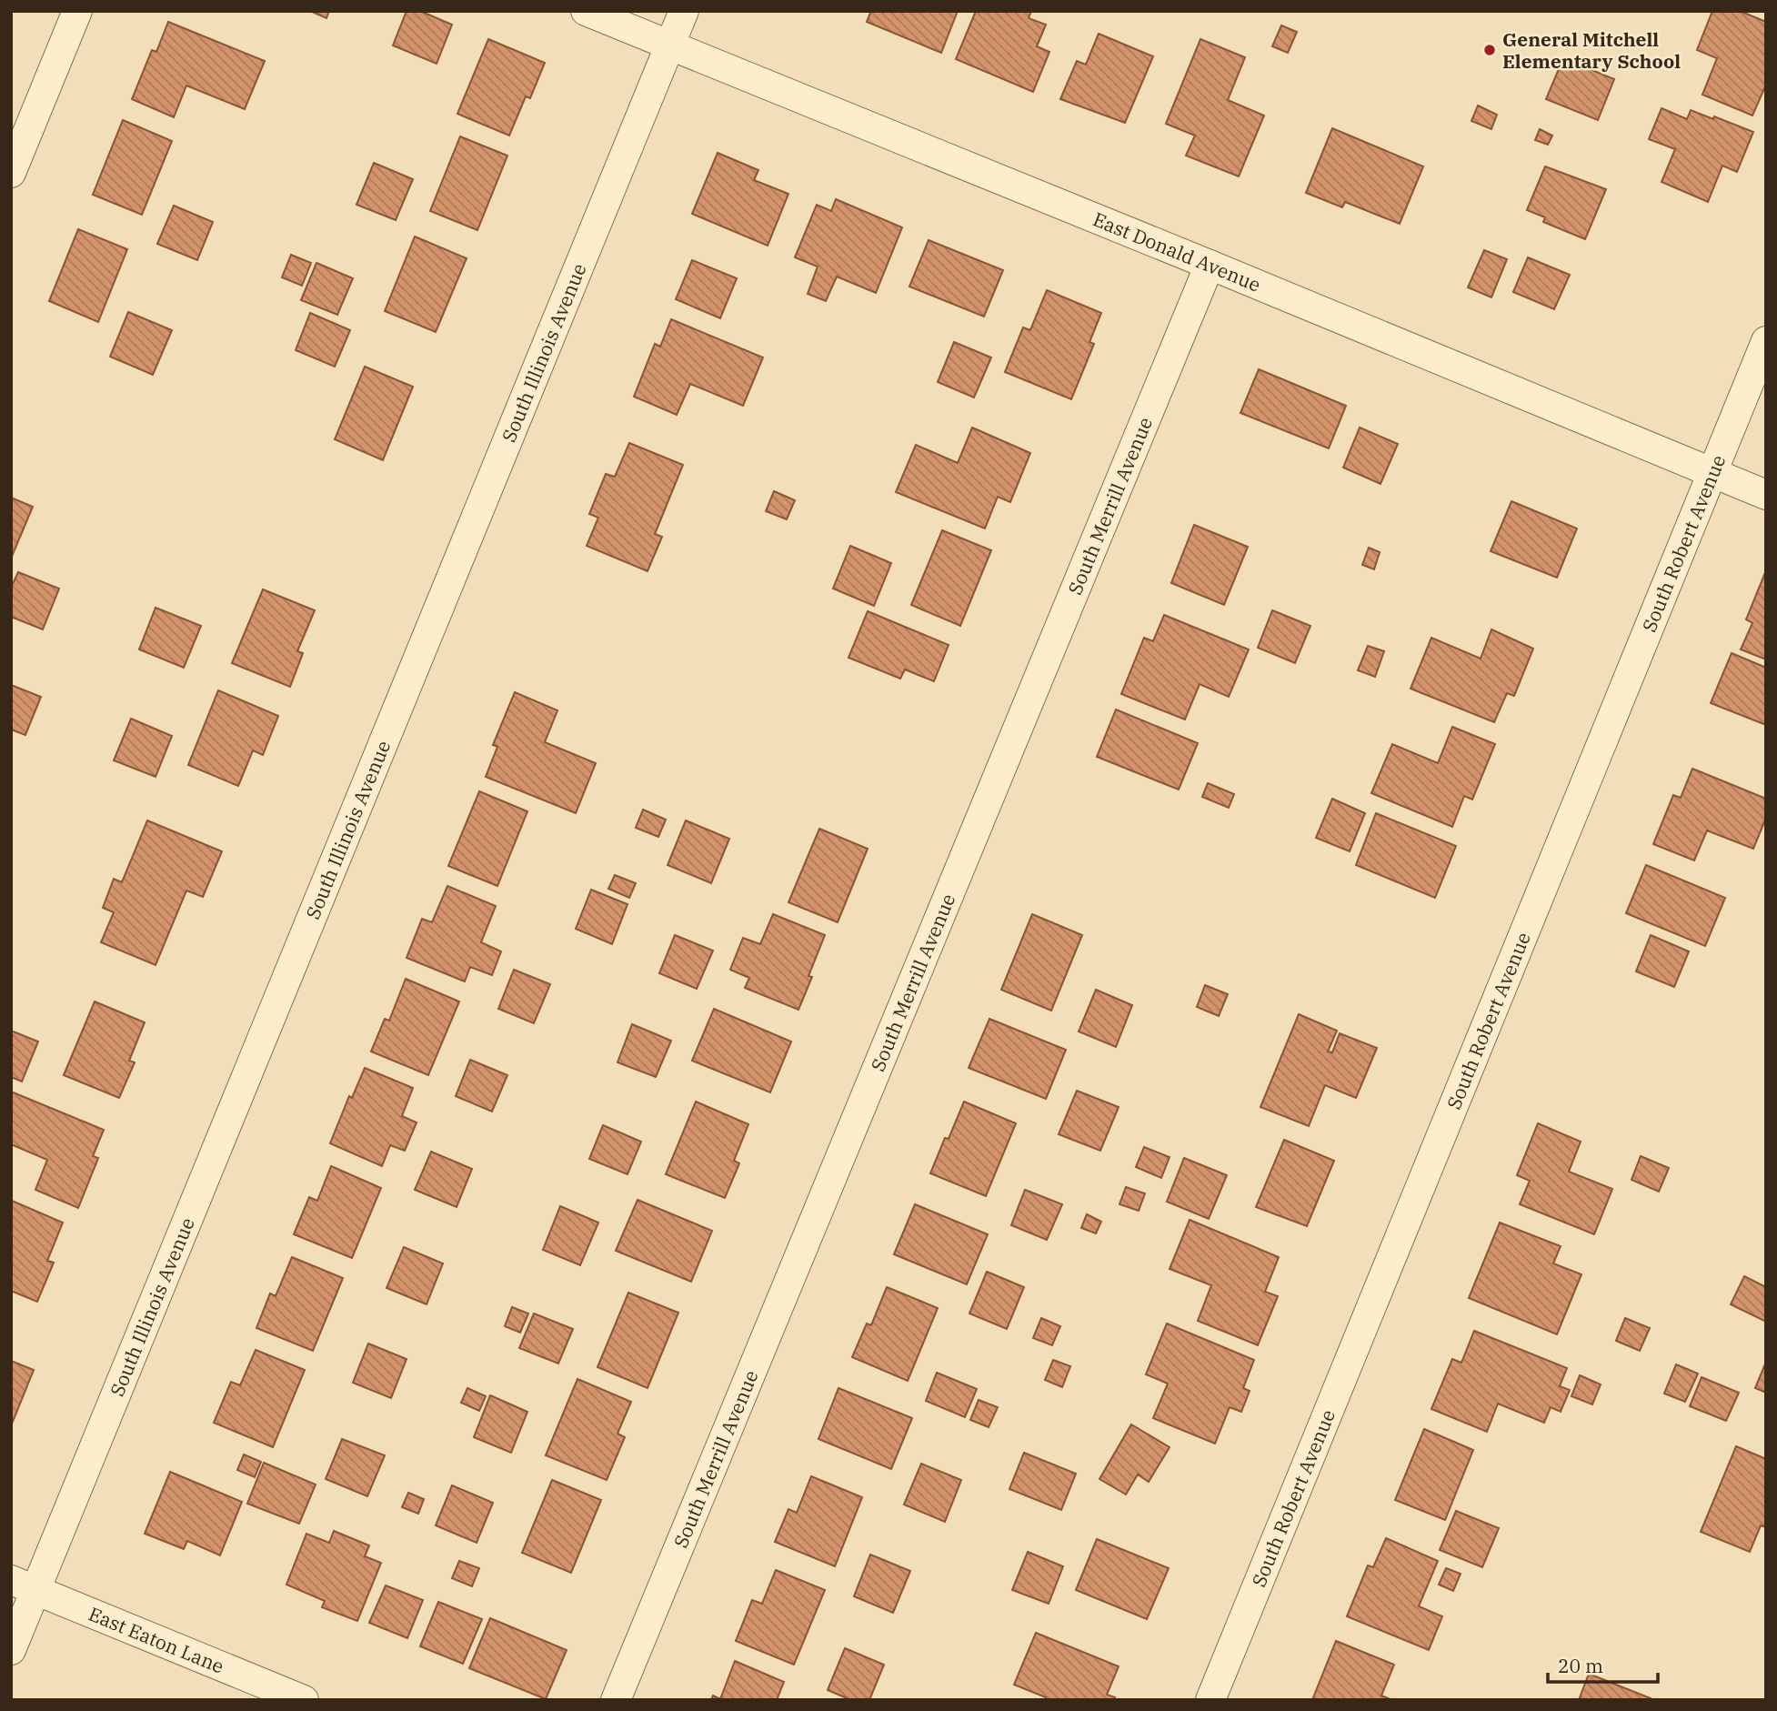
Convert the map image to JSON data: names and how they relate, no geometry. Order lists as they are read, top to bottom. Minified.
{"streets":{"street":["East Donald Avenue","South Illinois Avenue","South Merrill Avenue","South Robert Avenue","East Eaton Lane"]},"crossings":[["East Donald Avenue","South Illinois Avenue"],["East Donald Avenue","South Merrill Avenue"],["East Donald Avenue","South Robert Avenue"],["South Illinois Avenue","East Eaton Lane"]],"places":["General Mitchell Elementary School"],"scale_bar":"20 m"}
